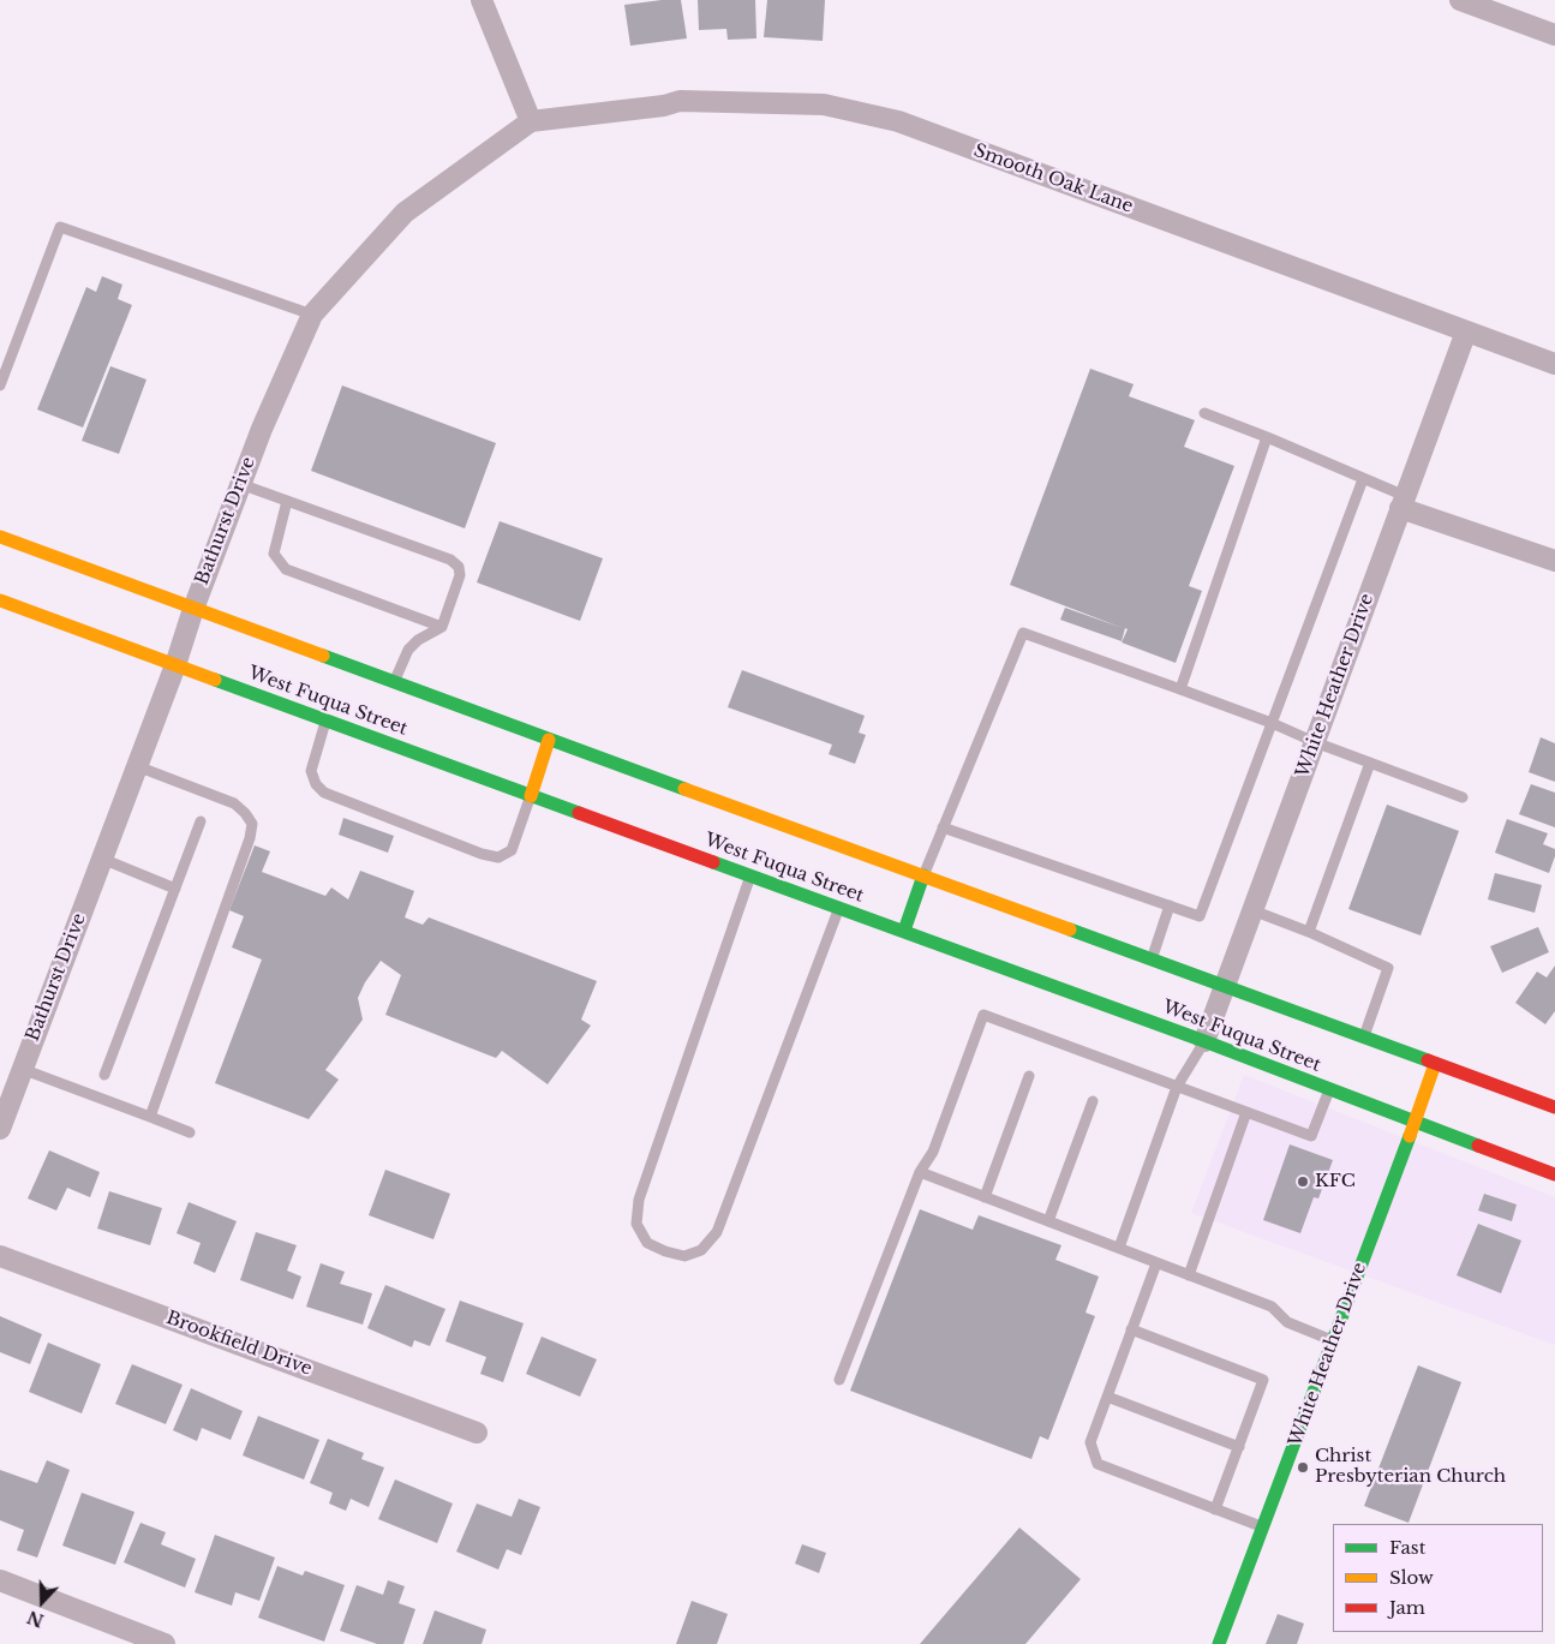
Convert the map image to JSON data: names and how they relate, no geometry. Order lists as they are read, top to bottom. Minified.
{"streets":{"main road":["White Heather Drive","West Fuqua Street"],"street":["Smooth Oak Lane","Bathurst Drive","Brookfield Drive"]},"crossings":[["Smooth Oak Lane","Bathurst Drive"],["Smooth Oak Lane","White Heather Drive"],["Bathurst Drive","West Fuqua Street"],["White Heather Drive","West Fuqua Street"]],"places":["KFC","Christ Presbyterian Church"],"legend":["Fast","Slow","Jam"],"north":"bottom"}
